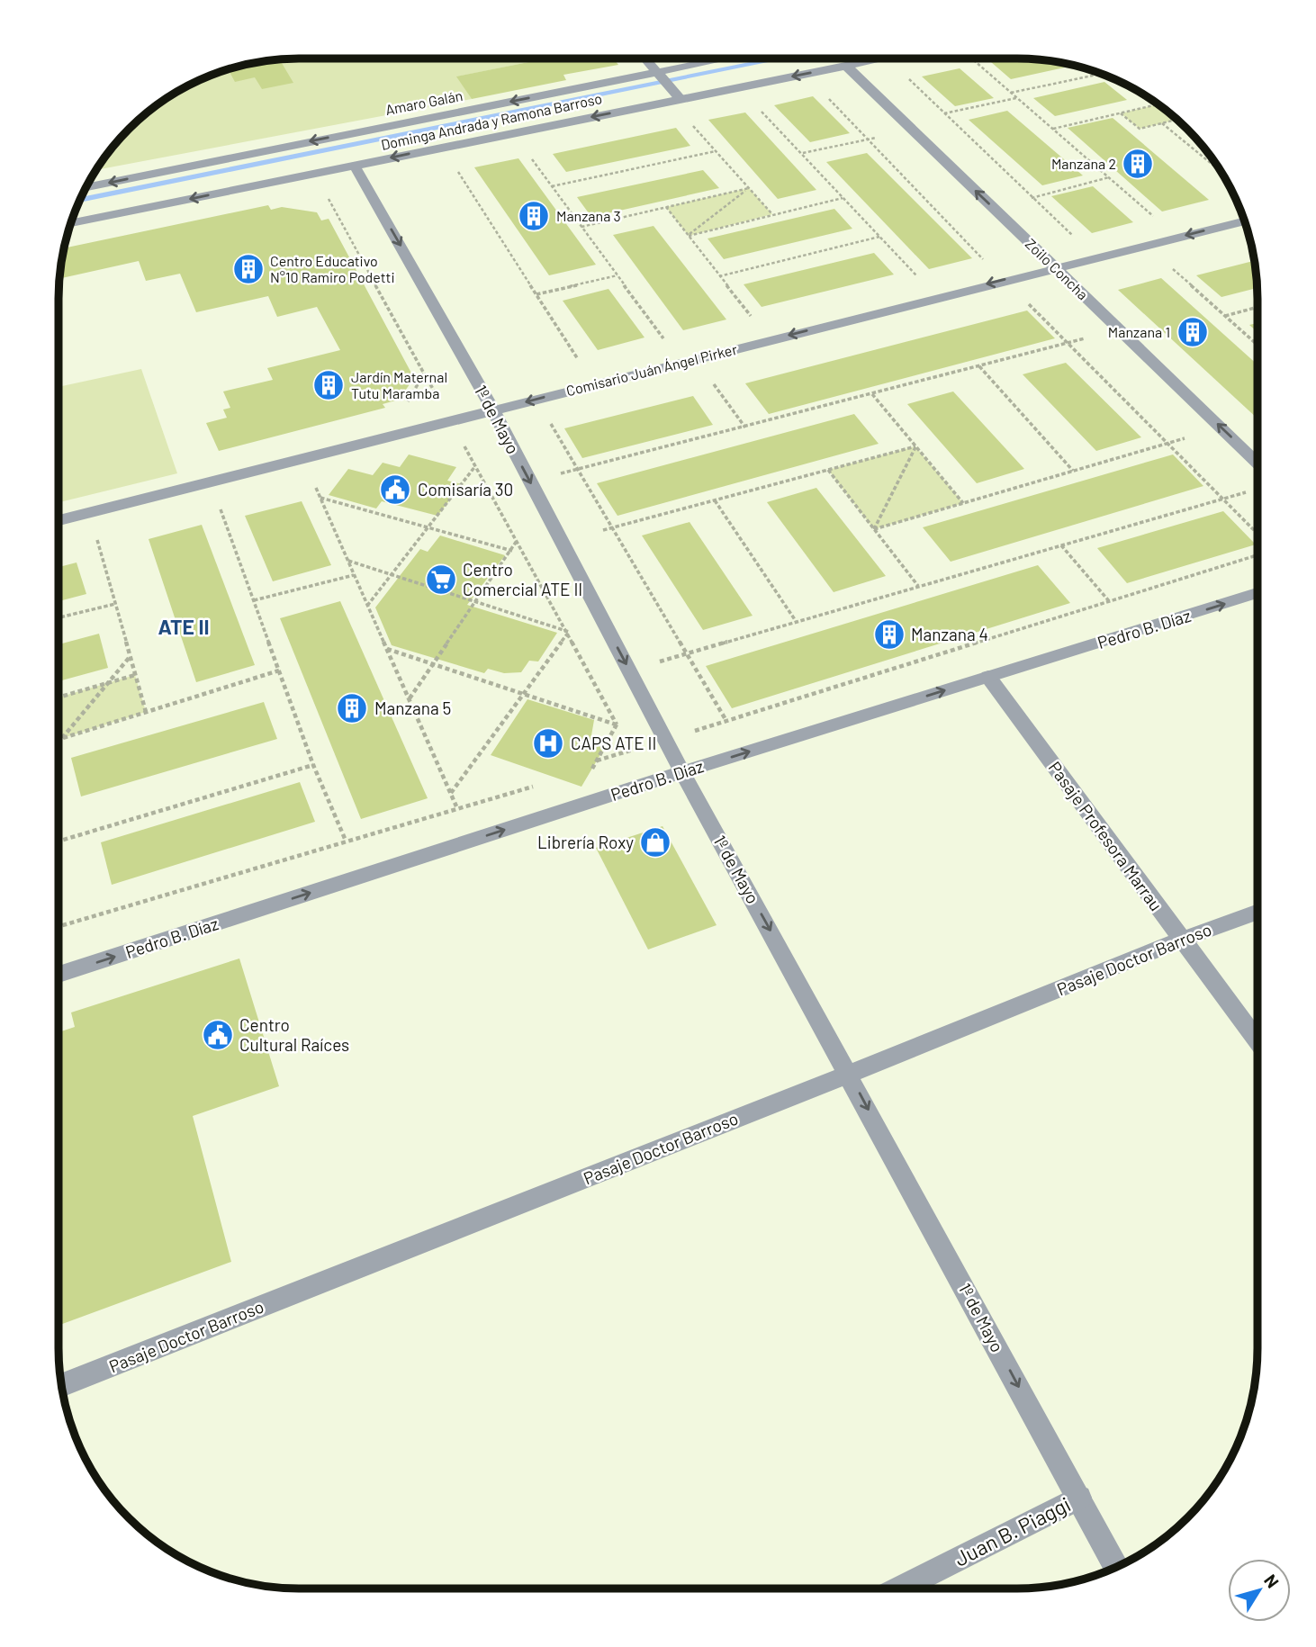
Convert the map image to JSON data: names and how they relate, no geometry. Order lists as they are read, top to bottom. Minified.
{"streets":{"street":["Amaro Galán","Dominga Andrada y Ramona Barroso","Zoilo Concha","Comisario Juán Ángel Pirker","1º de Mayo","Pedro B. Díaz","Pasaje Profesora Marrau","Pasaje Doctor Barroso","Juan B. Piaggi"]},"crossings":[["Dominga Andrada y Ramona Barroso","Zoilo Concha"],["Dominga Andrada y Ramona Barroso","1º de Mayo"],["Zoilo Concha","Comisario Juán Ángel Pirker"],["Comisario Juán Ángel Pirker","1º de Mayo"],["1º de Mayo","Pedro B. Díaz"],["1º de Mayo","Pasaje Doctor Barroso"],["1º de Mayo","Juan B. Piaggi"],["Pedro B. Díaz","Pasaje Profesora Marrau"],["Pasaje Profesora Marrau","Pasaje Doctor Barroso"]],"one_way":["Amaro Galán","Dominga Andrada y Ramona Barroso","Zoilo Concha","1º de Mayo","Pedro B. Díaz"],"districts":["ATE II"],"places":{"building":["Manzana 2","Manzana 3","Centro Educativo N°10 Ramiro Podetti","Manzana 1","Jardín Maternal Tutu Maramba","Manzana 4","Manzana 5"],"public building":["Comisaría 30","Centro Cultural Raíces"],"supermarket":["Centro Comercial ATE II"],"hospital":["CAPS ATE II"],"shop":["Librería Roxy"]},"north":"top right"}
